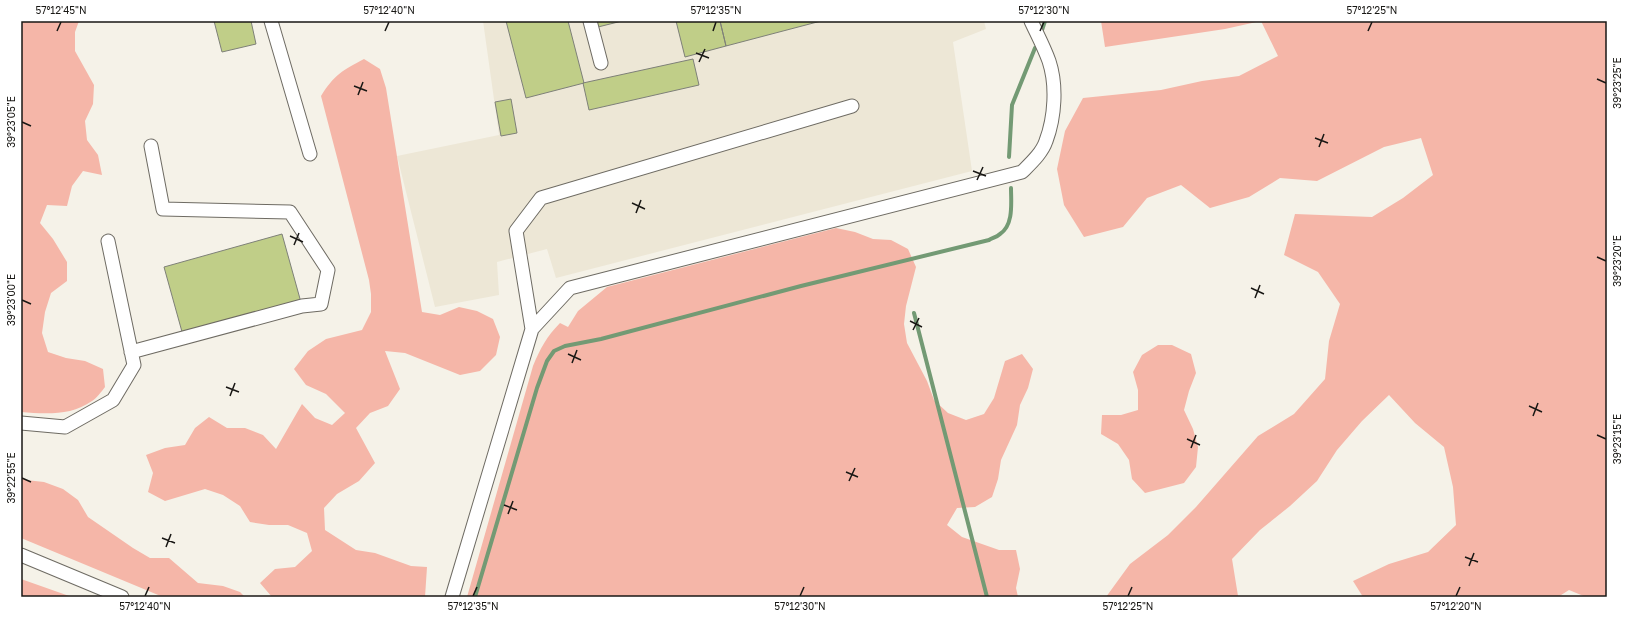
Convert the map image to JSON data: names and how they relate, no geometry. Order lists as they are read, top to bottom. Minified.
{"coordinates":["57°12'45\"N","57°12'40\"N","57°12'35\"N","57°12'30\"N","57°12'25\"N","39°23'25\"E","39°23'05\"E","39°23'20\"E","39°23'00\"E","39°23'15\"E","39°22'55\"E","57°12'20\"N"]}
